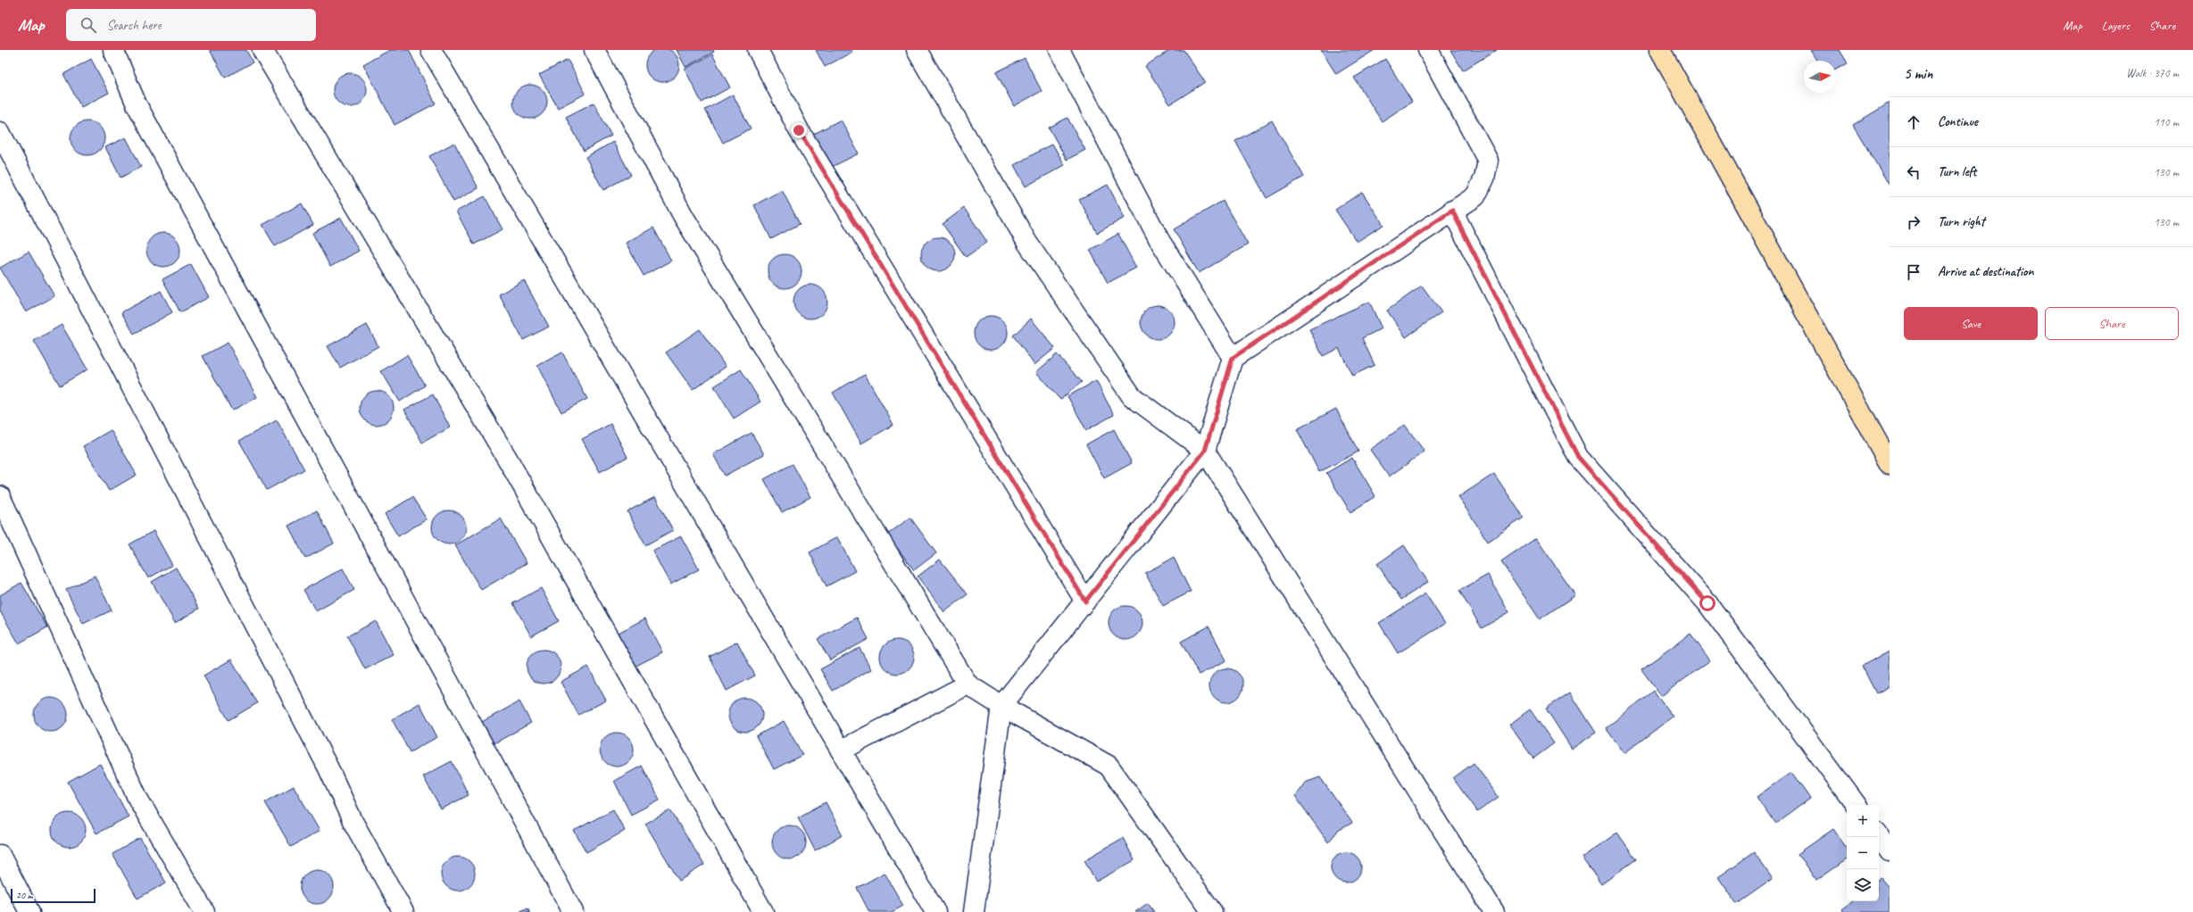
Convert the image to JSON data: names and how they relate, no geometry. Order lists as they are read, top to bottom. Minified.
{"scale_bar":"20 m","north":"right","page":{"header":"Map","search":"Search here","nav":["Map","Layers","Share"],"heading":["5 min","Walk · 370 m"],"list":[["Continue","110 m"],["Turn left","130 m"],["Turn right","130 m"],"Arrive at destination"],"buttons":["Save","Share"],"map_buttons":["+","−"],"scale":"20 m"}}
